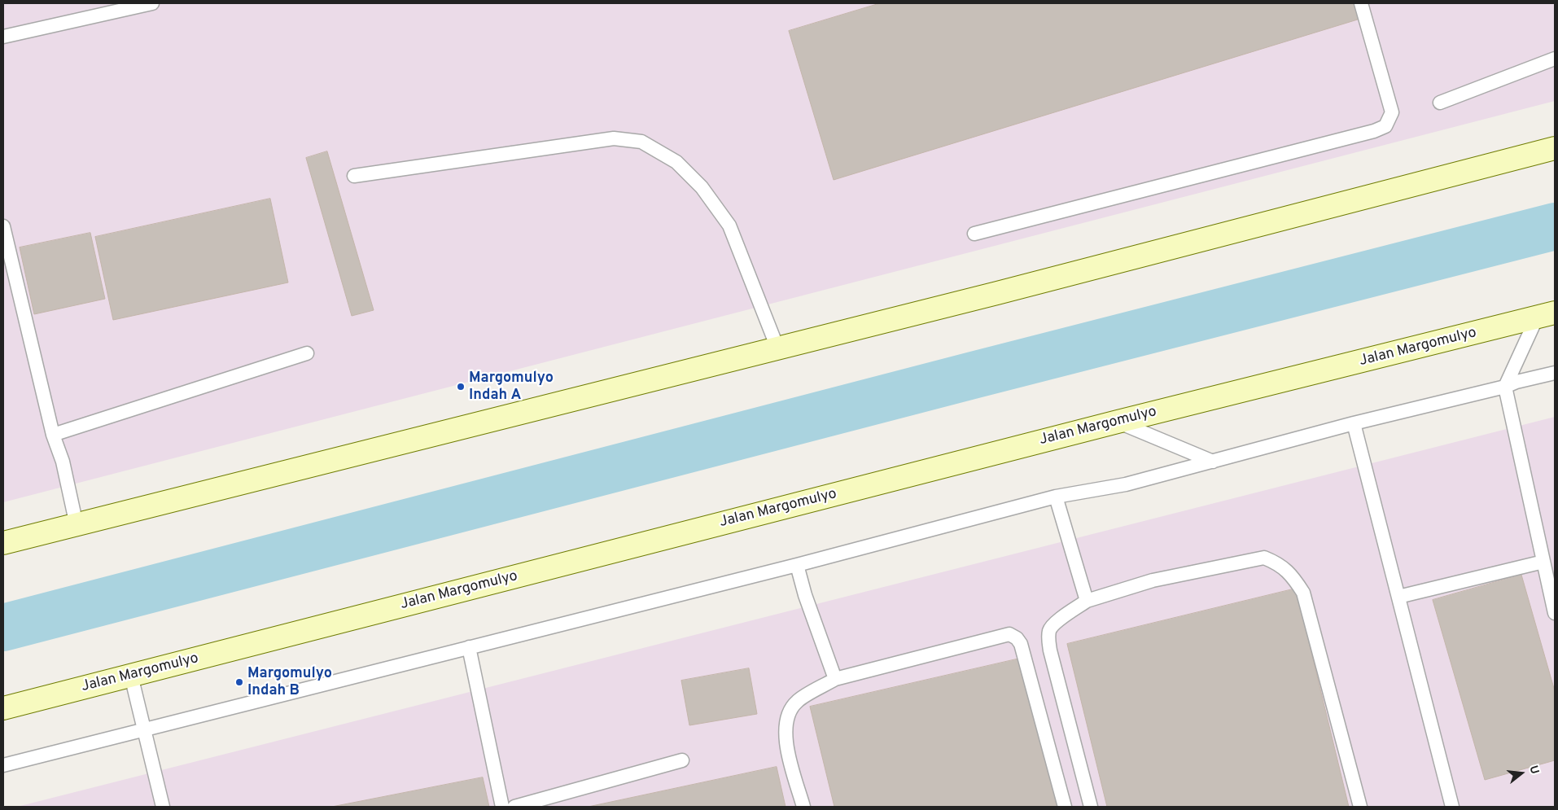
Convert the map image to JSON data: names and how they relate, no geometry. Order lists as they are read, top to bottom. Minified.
{"streets":{"main road":["Jalan Margomulyo"]},"places":["Margomulyo Indah A","Margomulyo Indah B"],"north":"right"}
